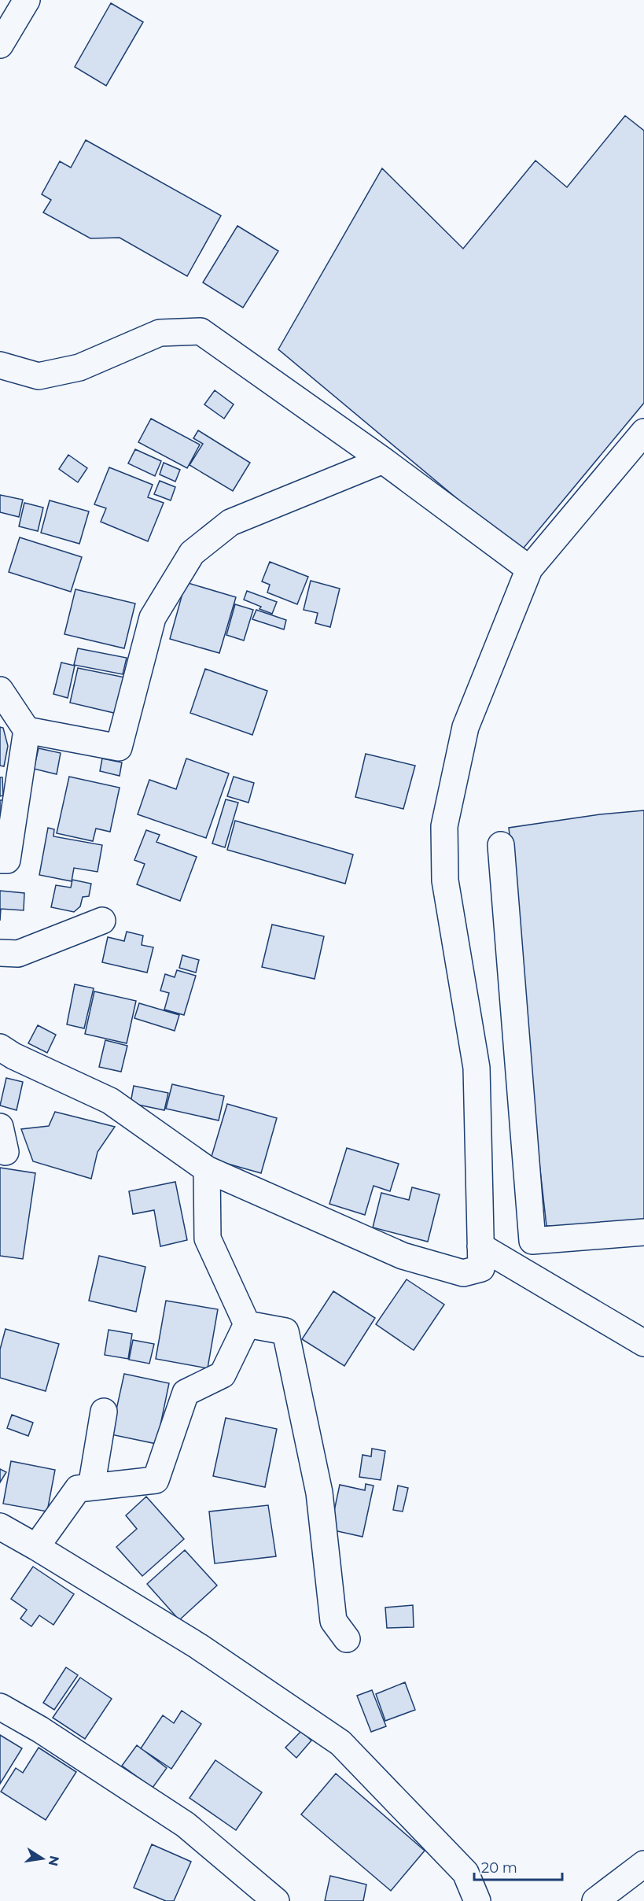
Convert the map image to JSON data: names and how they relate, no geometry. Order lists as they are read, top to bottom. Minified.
{"scale_bar":"20 m","north":"right"}
